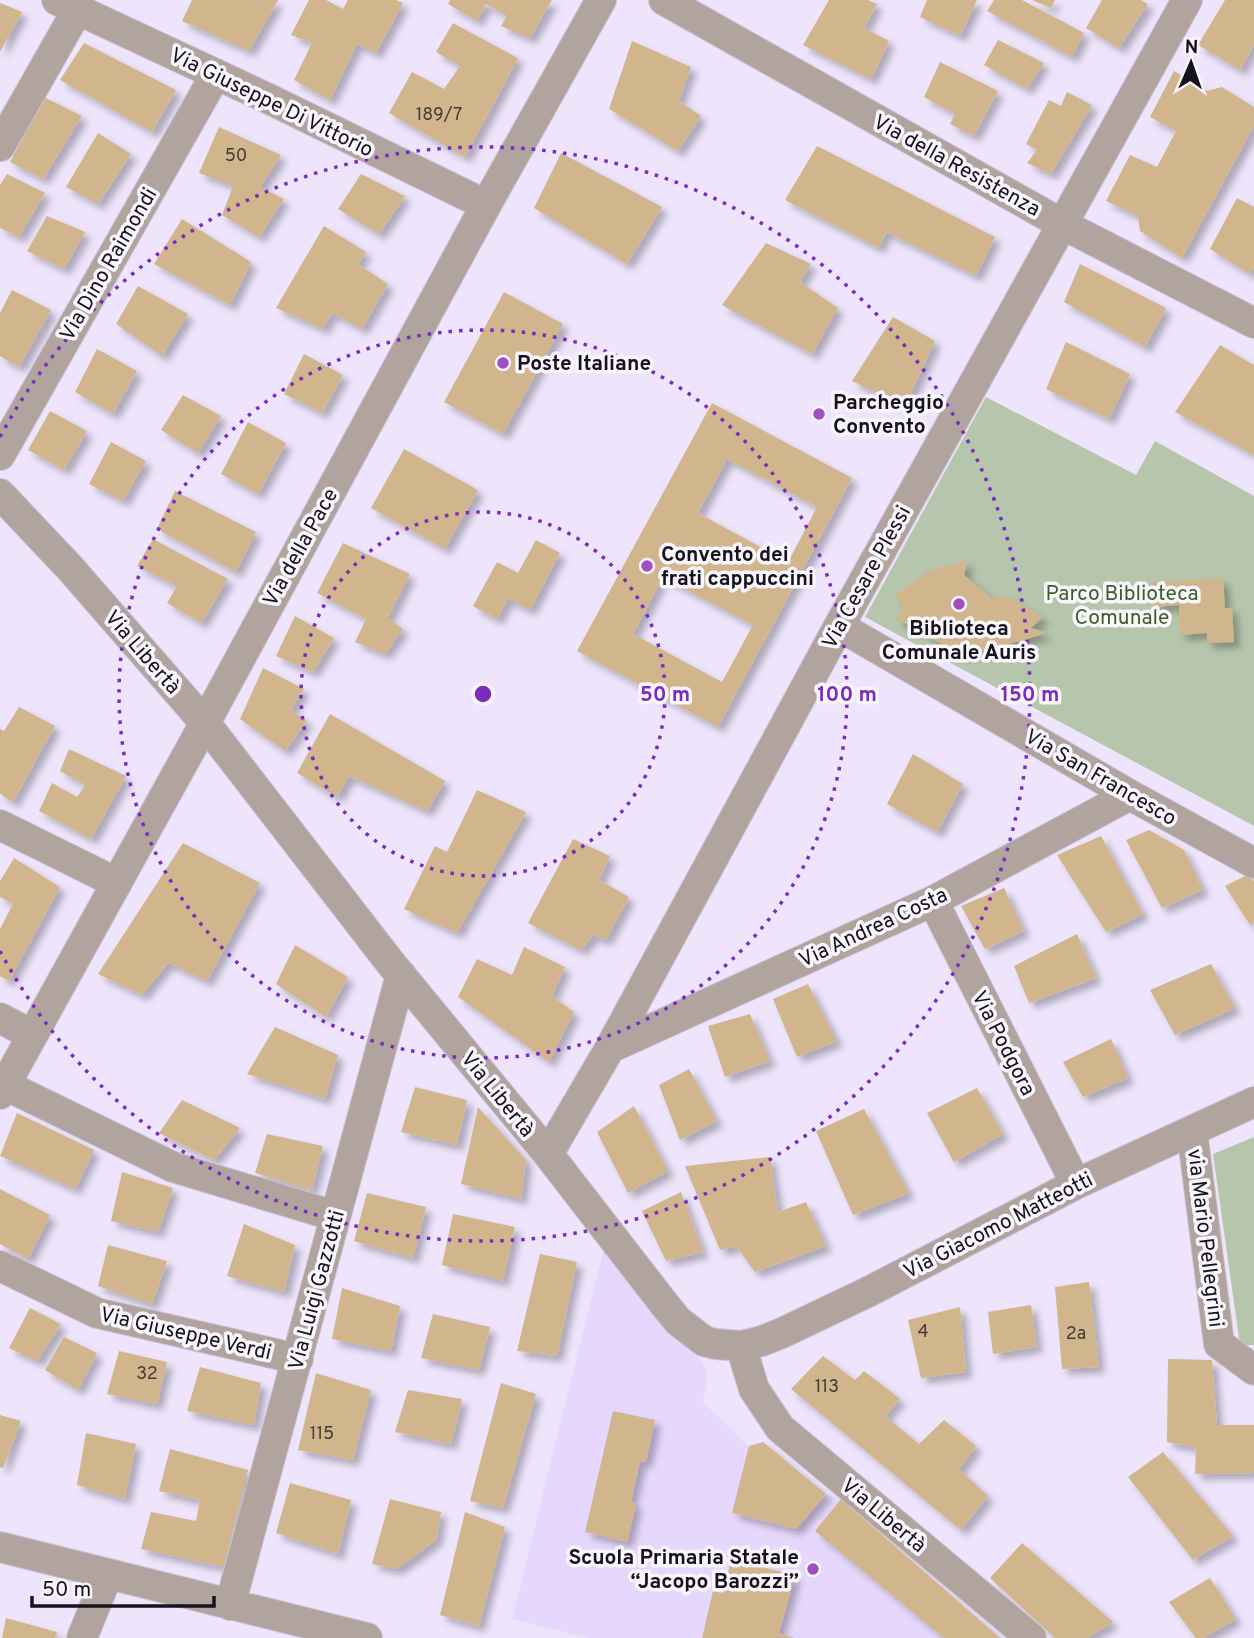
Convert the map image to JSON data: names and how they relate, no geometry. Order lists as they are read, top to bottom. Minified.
{"streets":{"street":["Via Giuseppe Di Vittorio","Via della Resistenza","Via Dino Raimondi","Via della Pace","Via Cesare Plessi","Via Libertà","Via San Francesco","Via Andrea Costa","Via Podgora","Via Giacomo Matteotti","via Mario Pellegrini","Via Luigi Gazzotti","Via Giuseppe Verdi"]},"crossings":[["Via Giuseppe Di Vittorio","Via Dino Raimondi"],["Via Giuseppe Di Vittorio","Via della Pace"],["Via della Resistenza","Via Cesare Plessi"],["Via della Pace","Via Libertà"],["Via Cesare Plessi","Via Libertà"],["Via Cesare Plessi","Via San Francesco"],["Via Cesare Plessi","Via Andrea Costa"],["Via Libertà","Via Giacomo Matteotti"],["Via Libertà","Via Luigi Gazzotti"],["Via San Francesco","Via Andrea Costa"],["Via Andrea Costa","Via Podgora"],["Via Podgora","Via Giacomo Matteotti"],["Via Giacomo Matteotti","via Mario Pellegrini"],["Via Luigi Gazzotti","Via Giuseppe Verdi"]],"parks":["Parco Biblioteca Comunale"],"places":["Poste Italiane","Parcheggio Convento","Convento dei frati cappuccini","Biblioteca Comunale Auris","Scuola Primaria Statale “Jacopo Barozzi”"],"house_numbers":["189/7","50","4","2a","32","113","115"],"scale_bar":"50 m","north":"top","rings":["50 m","100 m","150 m"]}
